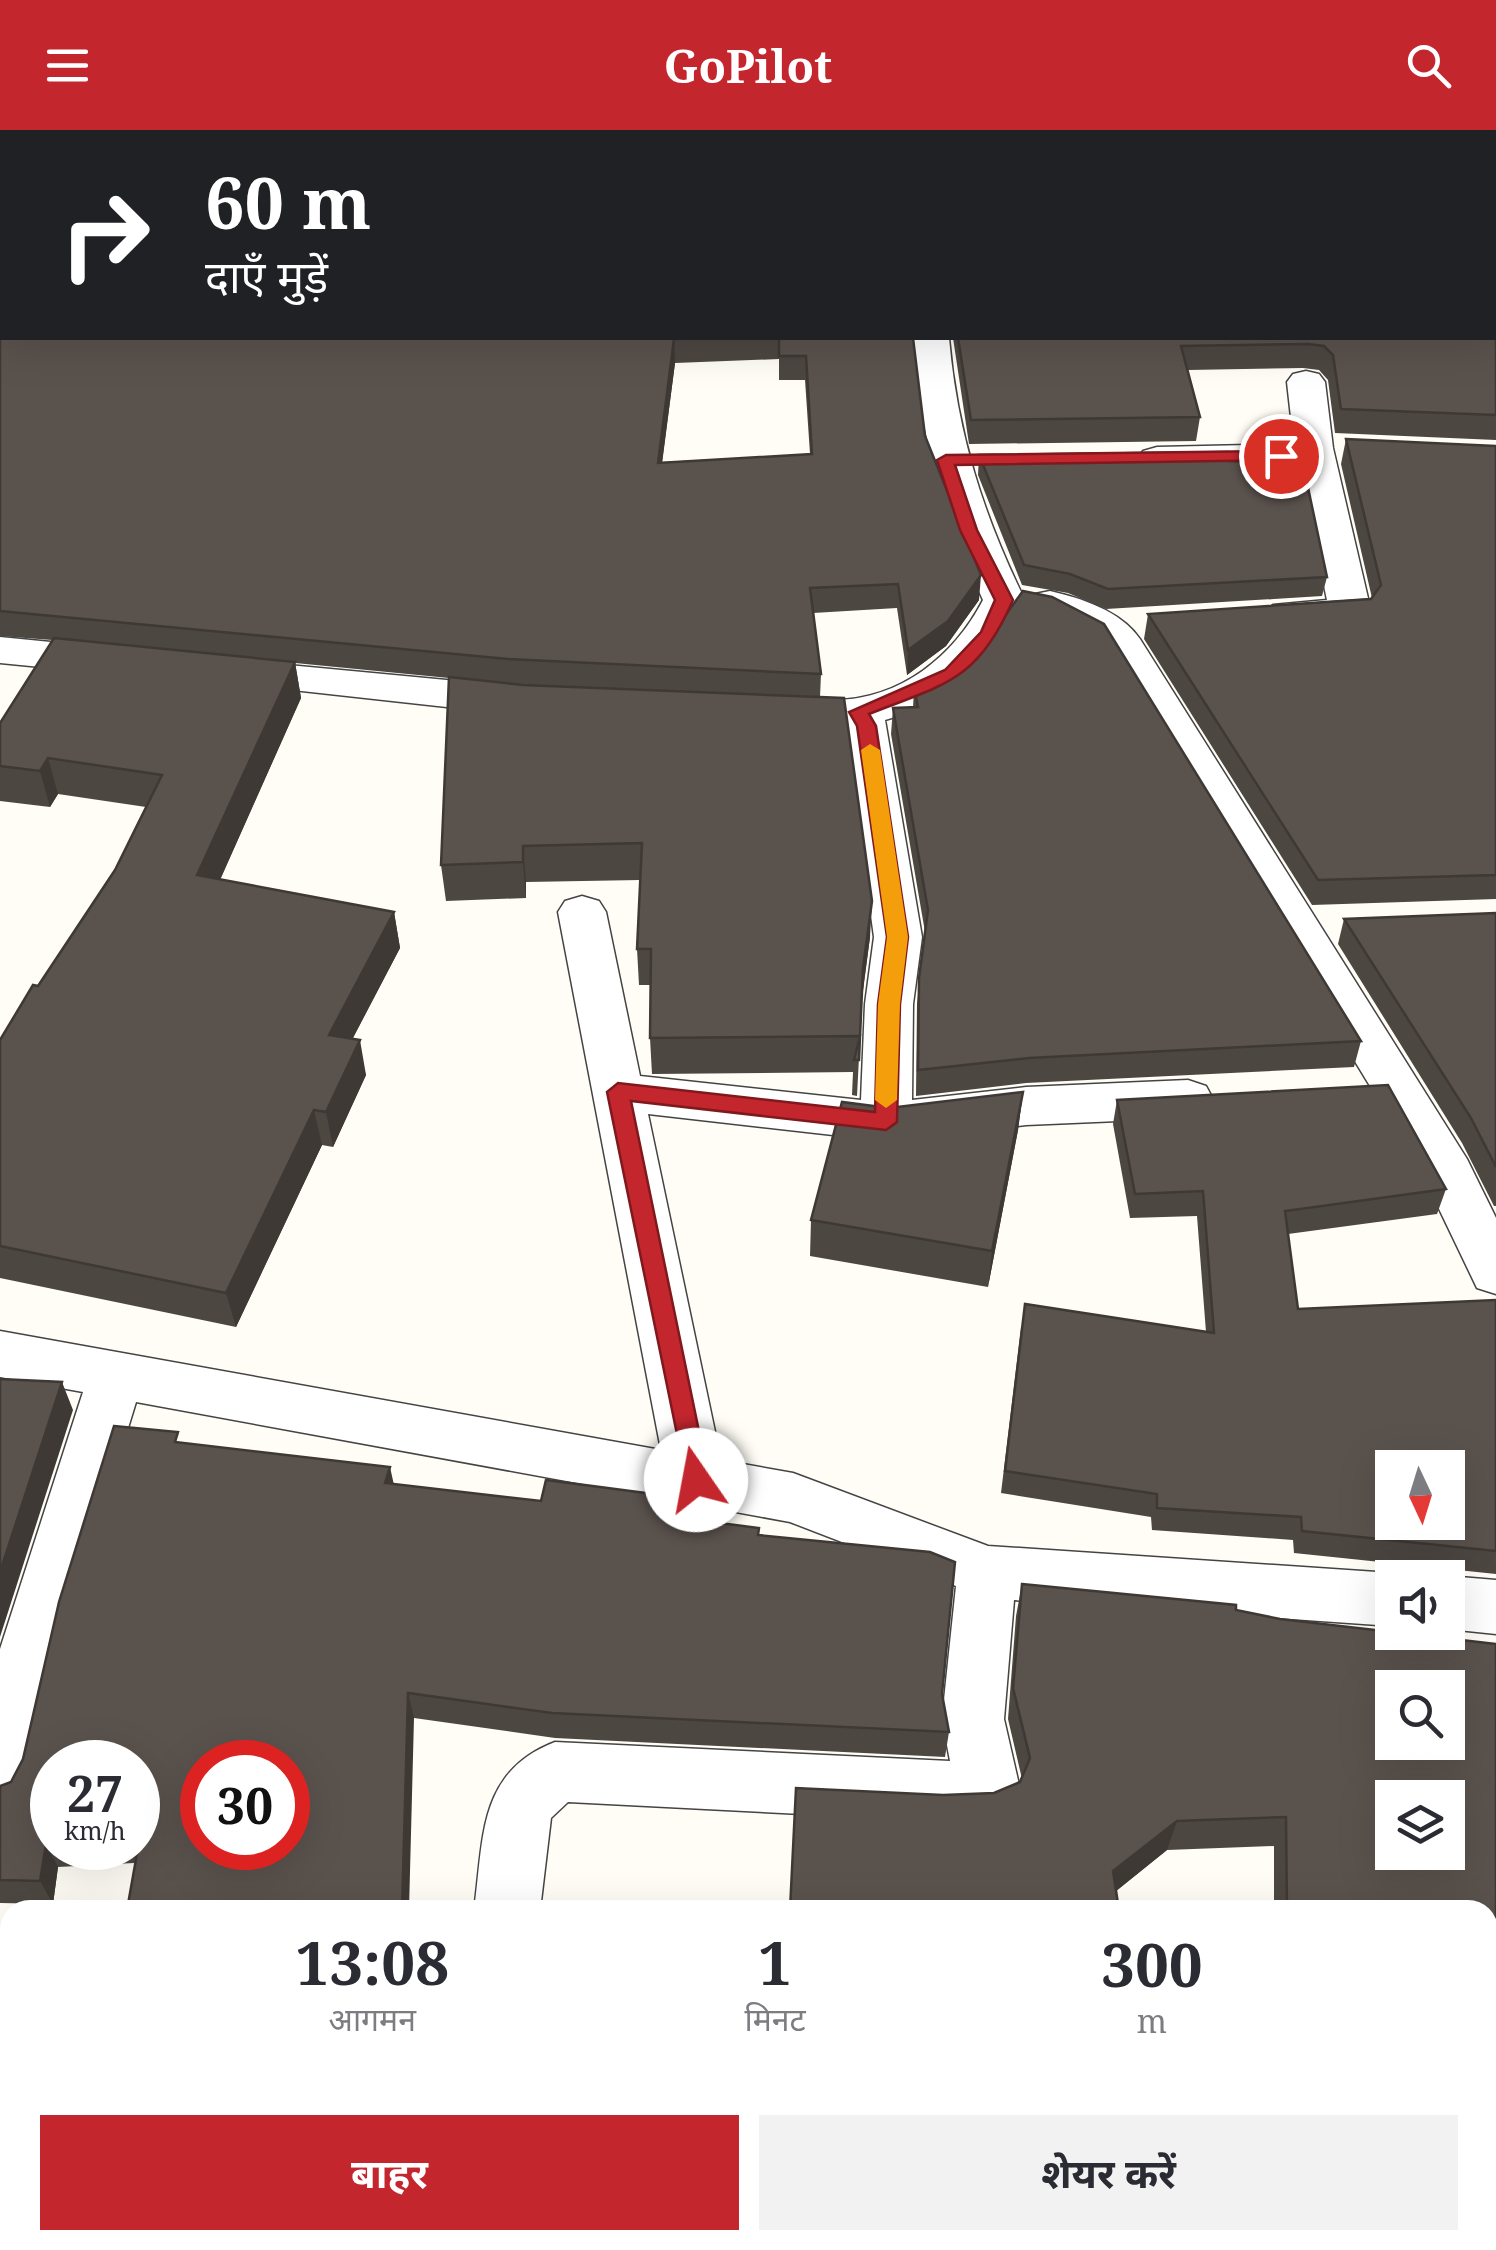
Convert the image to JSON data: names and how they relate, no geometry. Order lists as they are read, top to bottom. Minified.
{"north":"bottom","page":{"header":"GoPilot","turn":["60 m","दाएँ मुड़ें"],"speed":"27 km/h","limit":"30","eta":["13:08","आगमन","1","मिनट","300","m"],"buttons":["बाहर","शेयर करें"]}}
